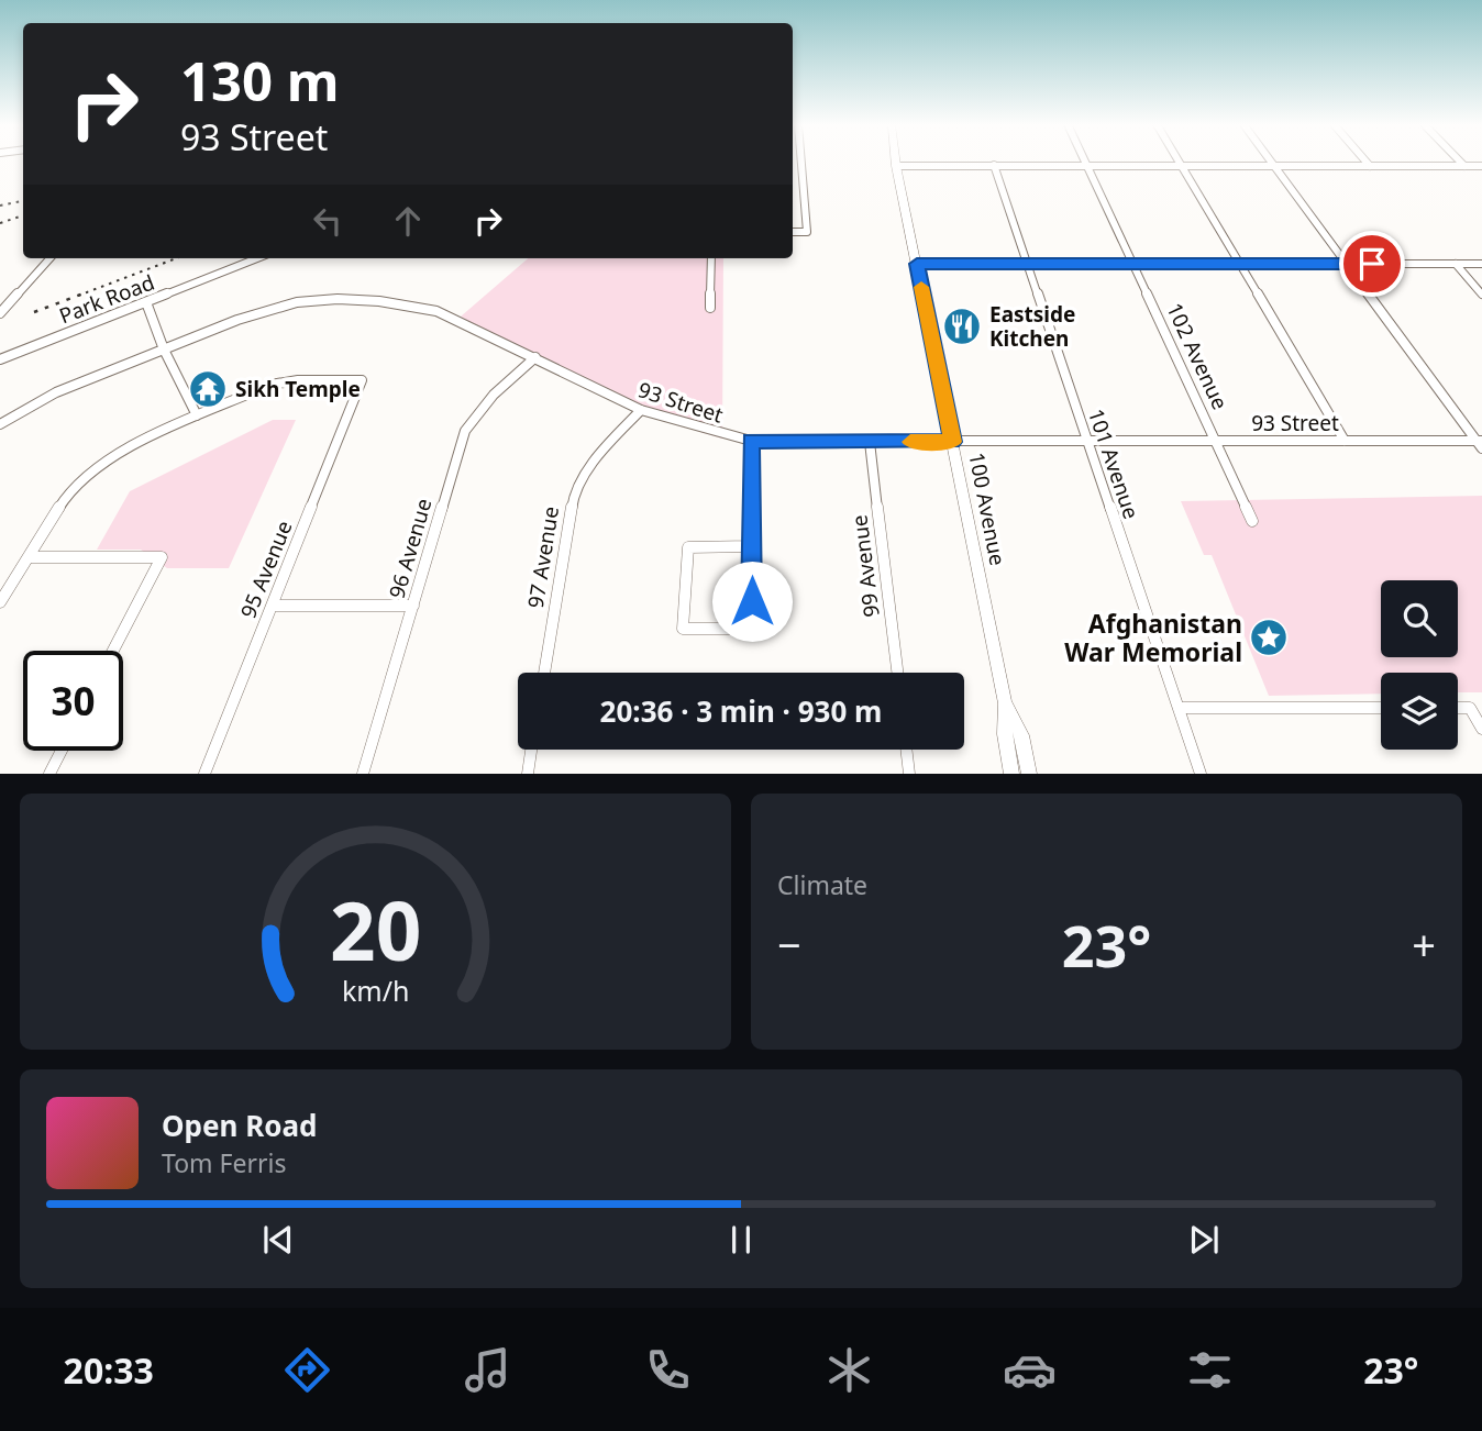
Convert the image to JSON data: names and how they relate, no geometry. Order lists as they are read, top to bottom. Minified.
{"streets":{"main road":["100 Avenue"],"street":["Park Road","102 Avenue","93 Street","101 Avenue","96 Avenue","97 Avenue","99 Avenue","95 Avenue"]},"crossings":[["102 Avenue","93 Street"],["93 Street","101 Avenue"],["93 Street","100 Avenue"],["93 Street","96 Avenue"],["93 Street","97 Avenue"],["93 Street","99 Avenue"]],"places":{"restaurant":["Eastside Kitchen"],"temple":["Sikh Temple"],"place":["Afghanistan War Memorial"]},"page":{"turn":["130 m","93 Street"],"limit":"30","trip":"20:36 · 3 min · 930 m","tile":"Climate","heat":["−","23°","+"],"song":["Open Road","Tom Ferris"],"tabs":["20:33","23°"],"gauge":["20","km/h"]}}
